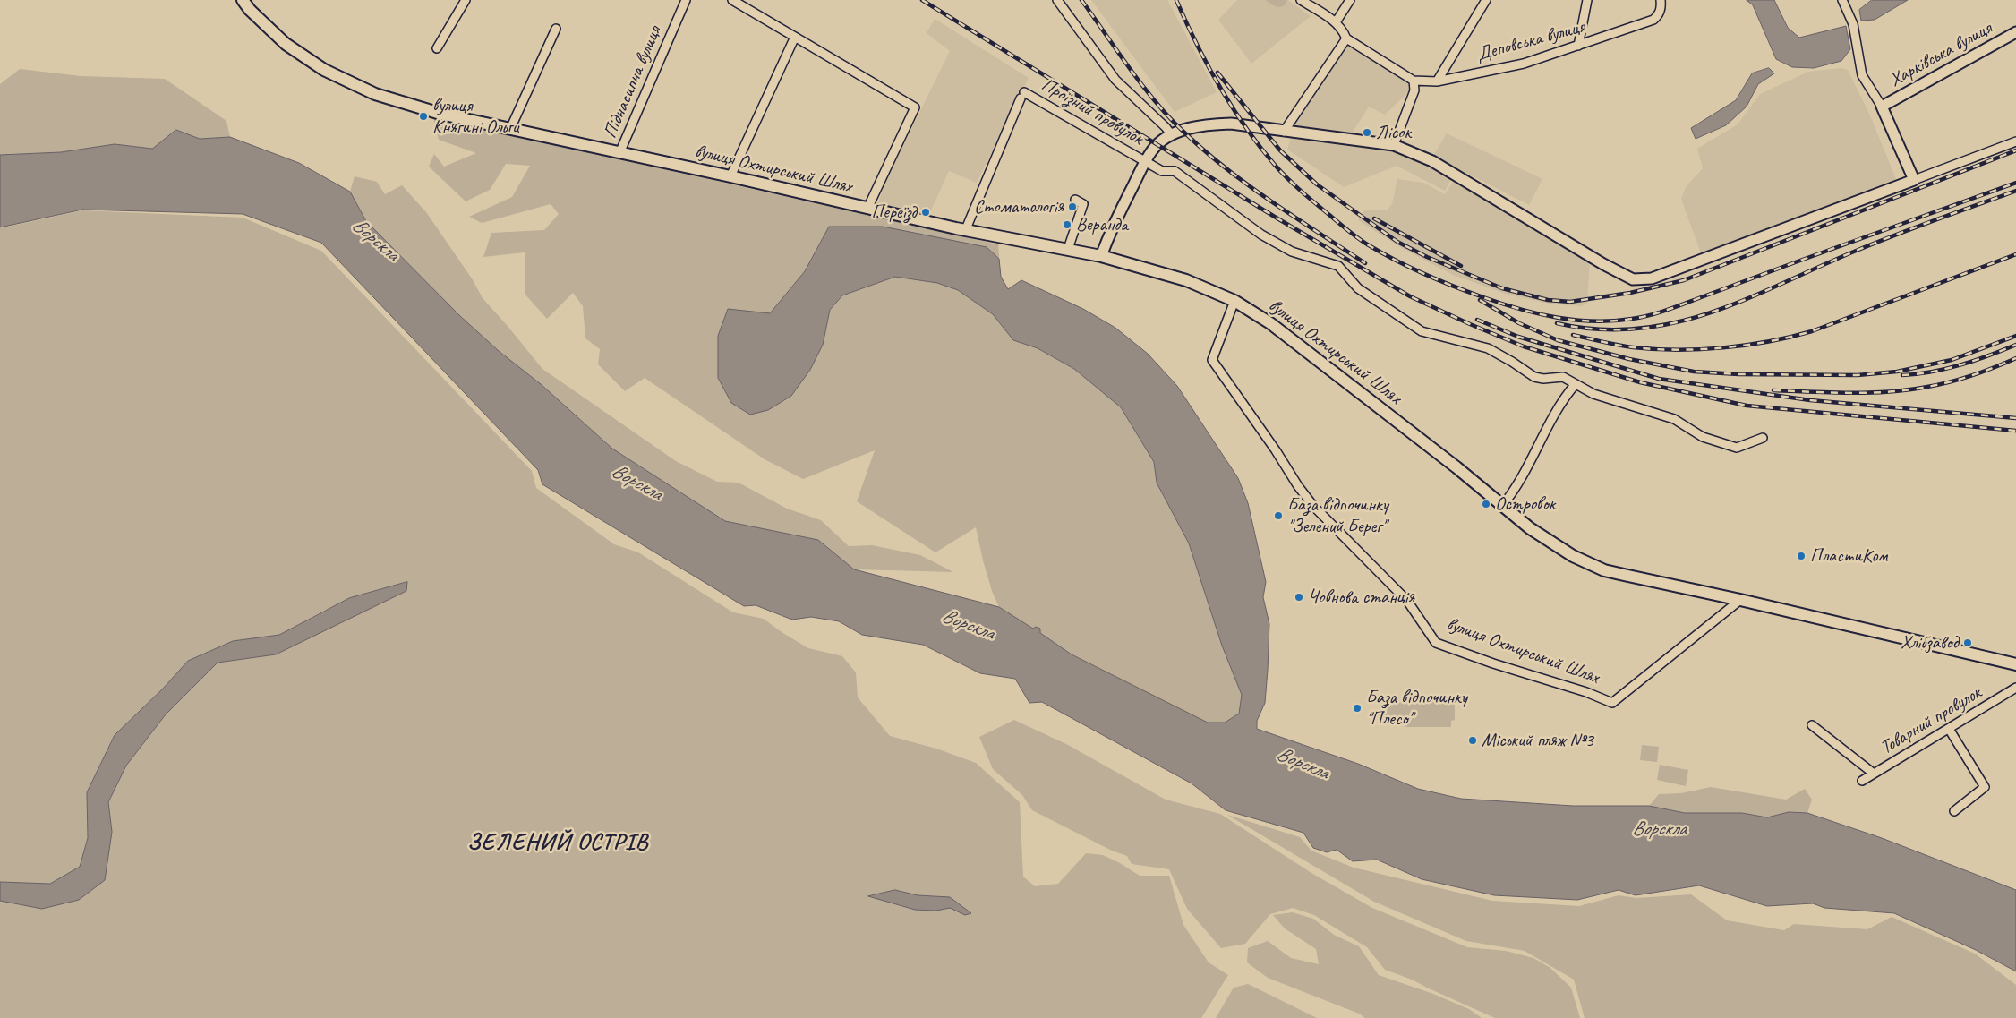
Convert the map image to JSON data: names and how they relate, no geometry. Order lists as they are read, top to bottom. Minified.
{"streets":{"main road":["вулиця Охтирський Шлях"],"street":["Деповська вулиця","Харківська вулиця","Піднасипна вулиця","Проїзний провулок","Товарний провулок"]},"crossings":[["Піднасипна вулиця","вулиця Охтирський Шлях"],["Проїзний провулок","вулиця Охтирський Шлях"]],"districts":["ЗЕЛЕНИЙ ОСТРІВ"],"water":["Ворскла"],"places":["вулиця Княгині Ольги","Лісок","Стоматологія","Переїзд","Веранда","Островок","База відпочинку \"Зелений Берег\"","ПластиКом","Човнова станція","Хлібзавод","База відпочинку \"Плесо\"","Міський пляж №3"]}
